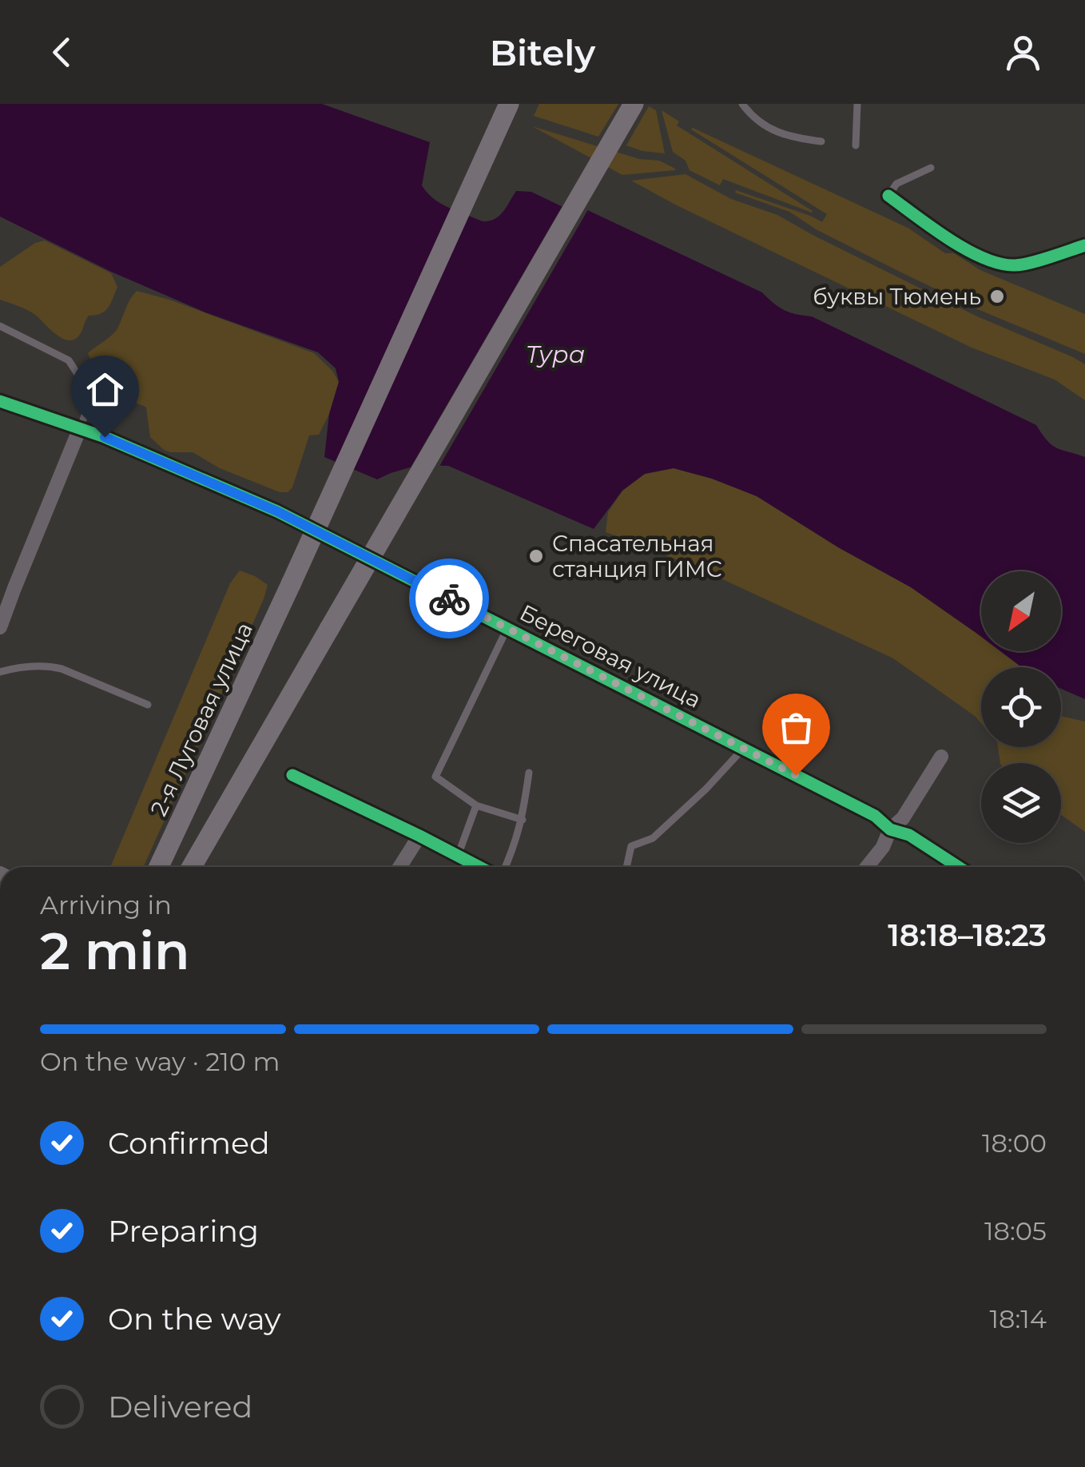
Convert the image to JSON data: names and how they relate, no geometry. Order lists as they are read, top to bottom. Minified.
{"streets":{"main road":["2-я Луговая улица"],"street":["Береговая улица"]},"water":["Тура"],"places":["буквы Тюмень","Спасательная станция ГИМС"],"north":"bottom left","page":{"header":"Bitely","heading":["2 min","Arriving in","18:18–18:23"],"bar":"On the way · 210 m","list":[["Confirmed","18:00"],["Preparing","18:05"],["On the way","18:14"],"Delivered"]}}
